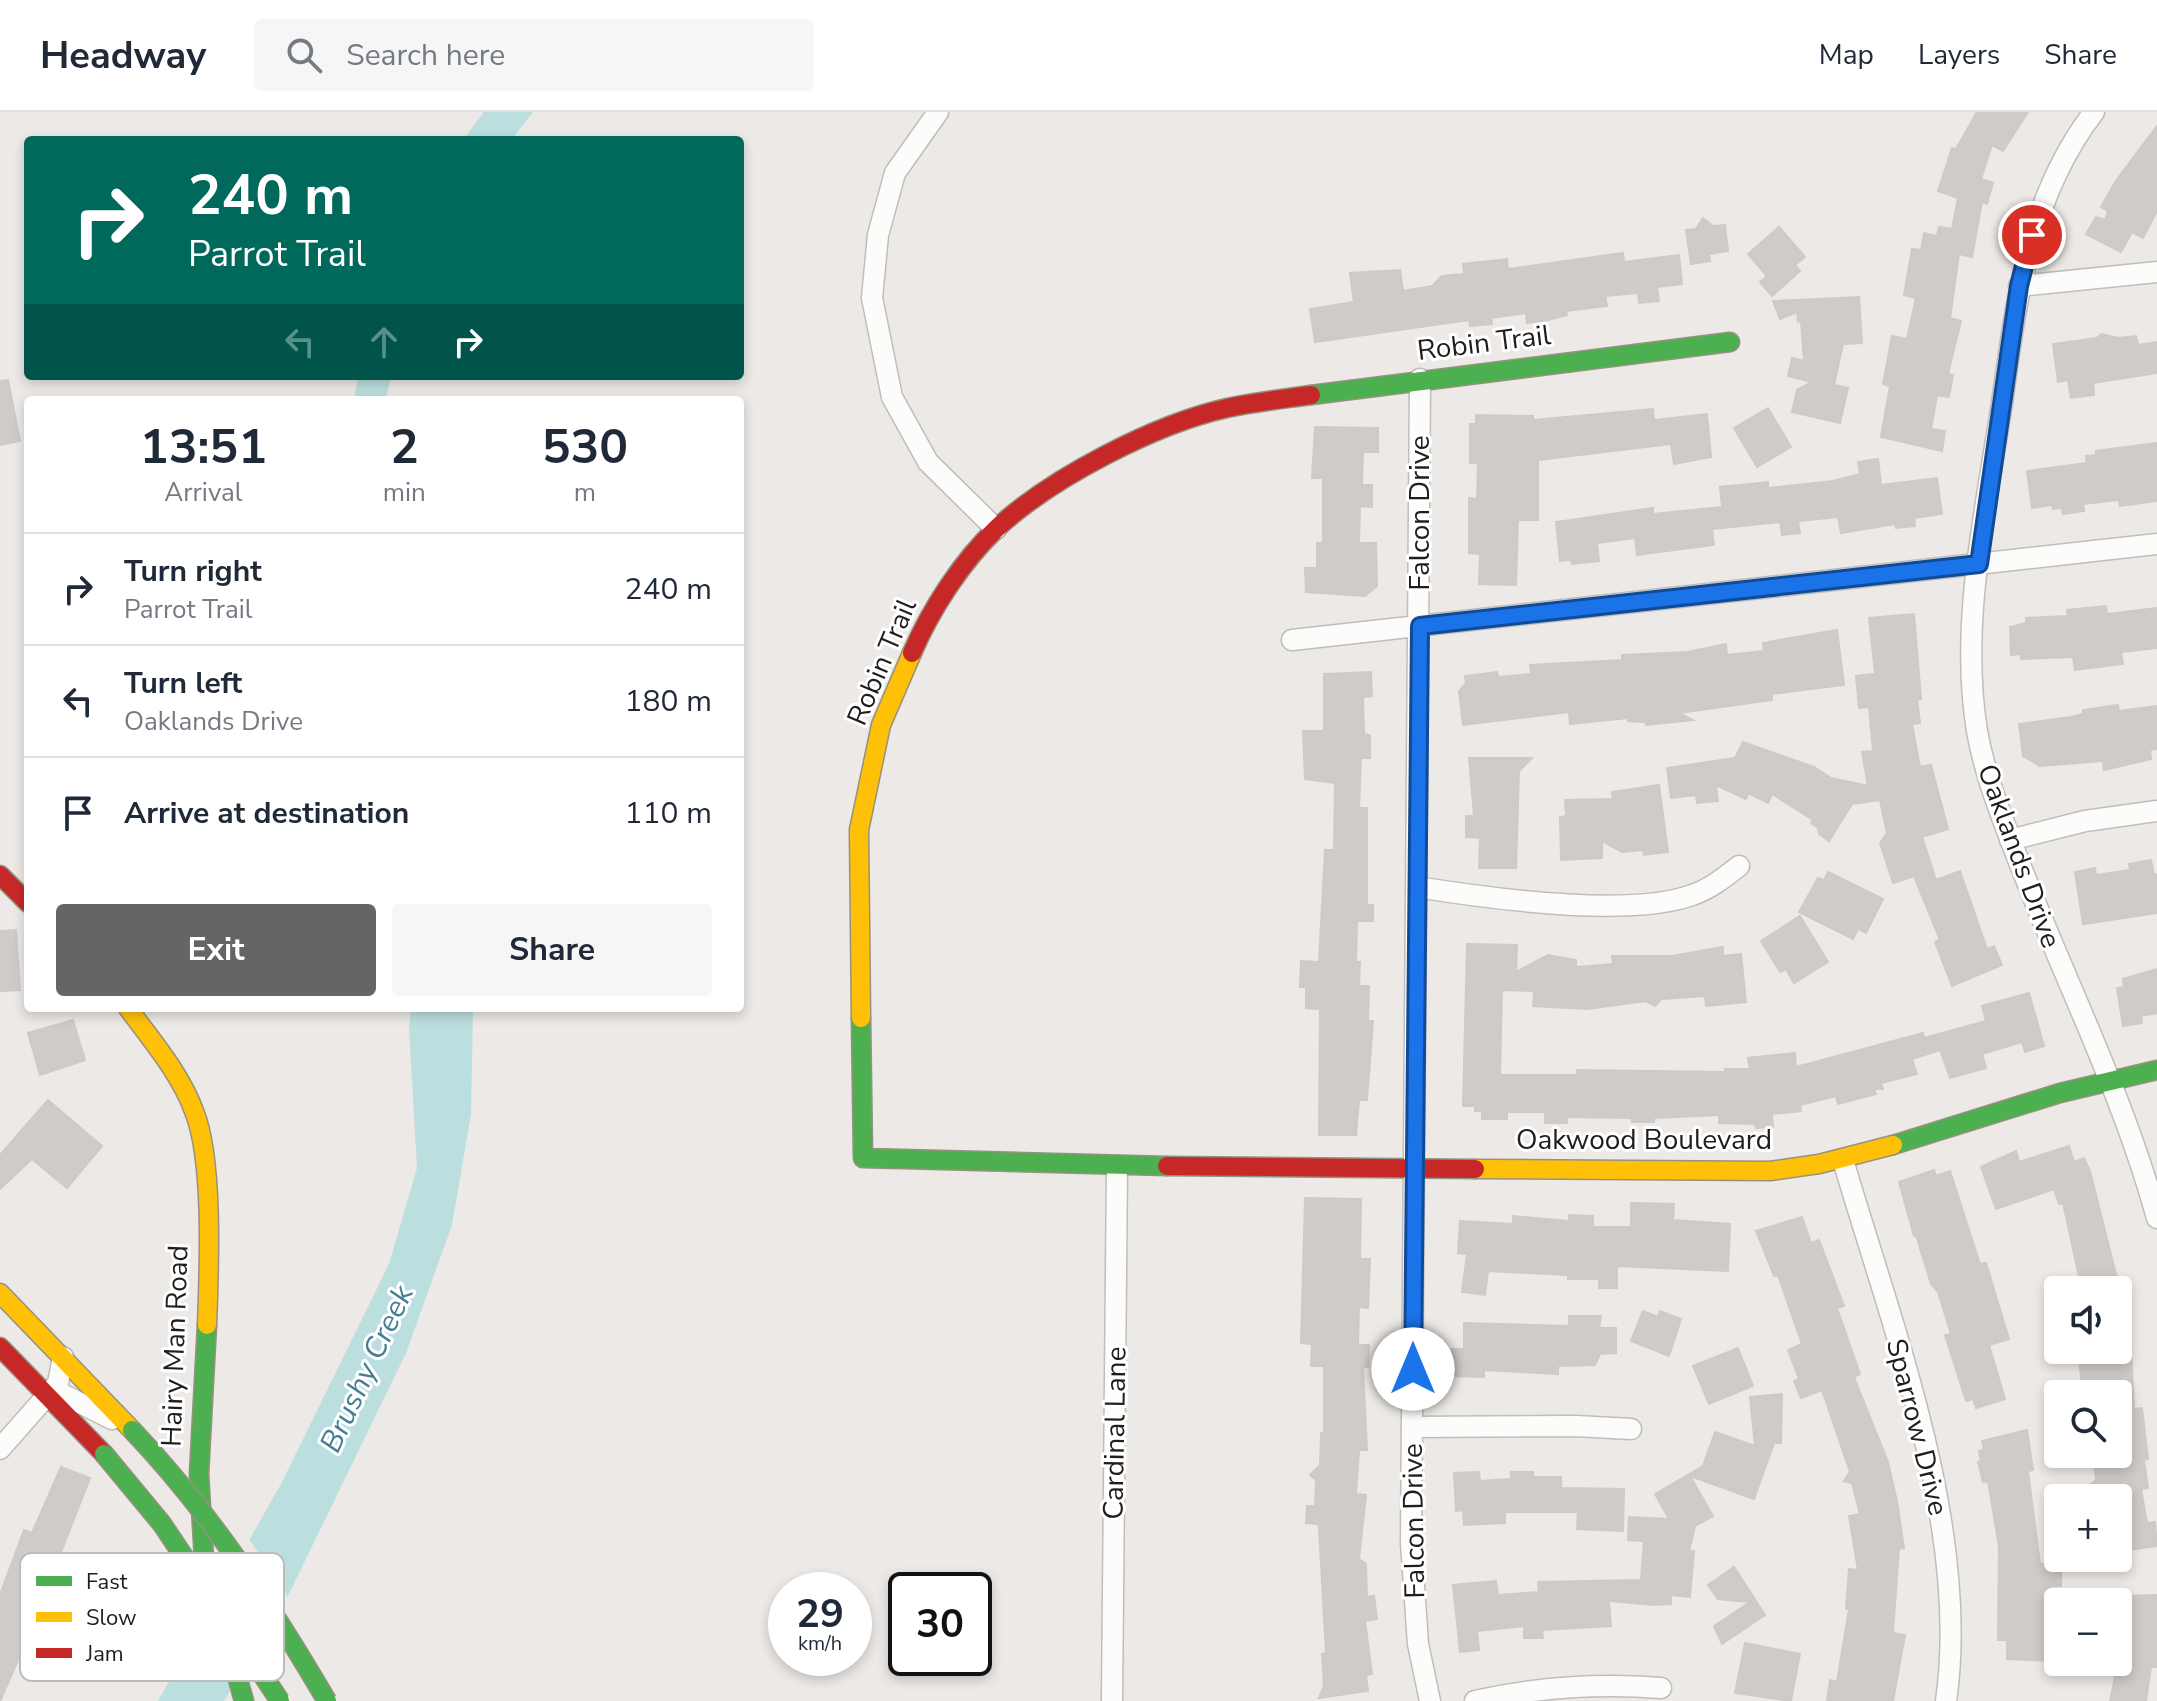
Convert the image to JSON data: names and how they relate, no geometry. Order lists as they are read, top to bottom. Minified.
{"streets":{"street":["Robin Trail","Falcon Drive","Oaklands Drive","Oakwood Boulevard","Hairy Man Road","Sparrow Drive","Cardinal Lane"]},"crossings":[["Robin Trail","Falcon Drive"],["Robin Trail","Oakwood Boulevard"],["Robin Trail","Cardinal Lane"],["Falcon Drive","Oakwood Boulevard"],["Oaklands Drive","Oakwood Boulevard"],["Oakwood Boulevard","Sparrow Drive"],["Oakwood Boulevard","Cardinal Lane"]],"water":["Brushy Creek"],"legend":["Fast","Slow","Jam"],"page":{"header":"Headway","search":"Search here","nav":["Map","Layers","Share"],"turn":["240 m","Parrot Trail"],"eta":["13:51","Arrival","2","min","530","m"],"list":[{"name":"Turn right","note":"Parrot Trail","value":"240 m"},{"name":"Turn left","note":"Oaklands Drive","value":"180 m"},{"name":"Arrive at destination","value":"110 m"}],"buttons":["Exit","Share"],"map_buttons":["+","−"],"speed":"29 km/h","limit":"30"}}
